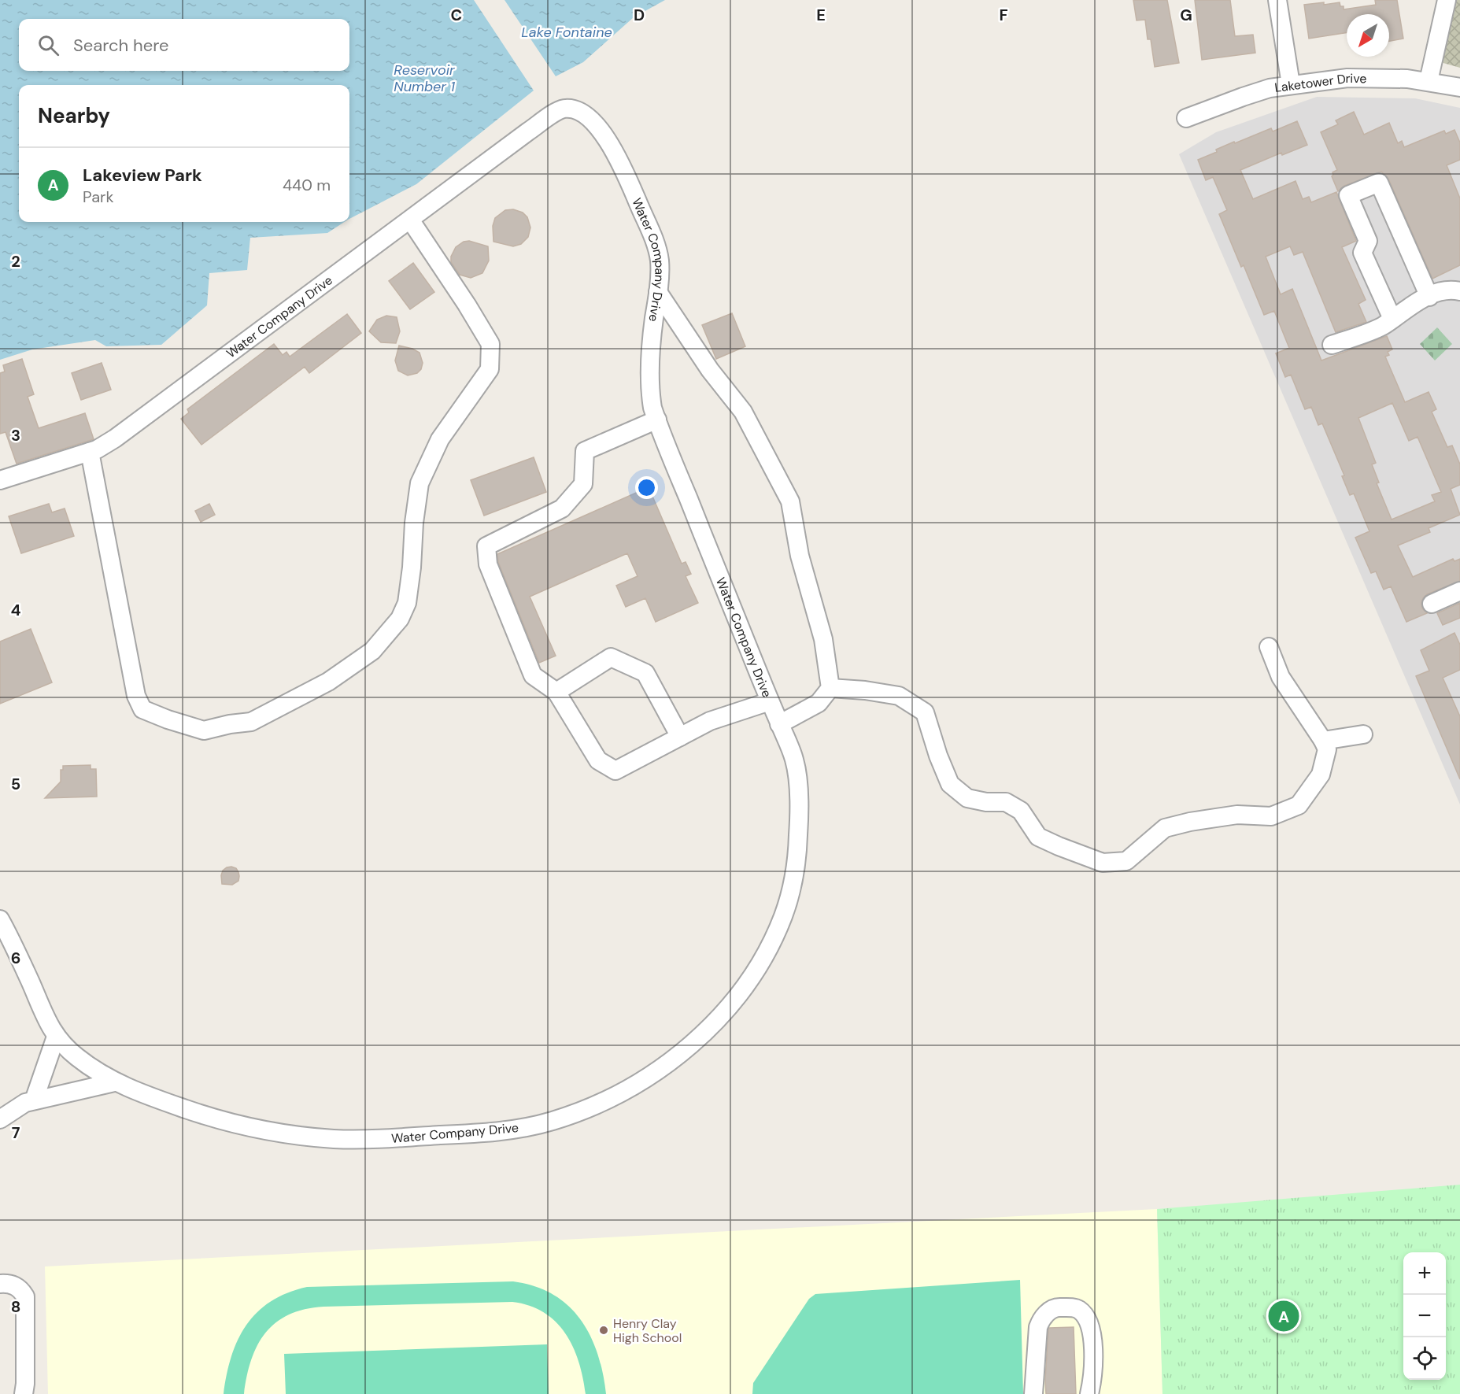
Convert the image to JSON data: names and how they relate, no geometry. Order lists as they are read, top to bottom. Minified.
{"streets":{"street":["Laketower Drive","Water Company Drive"]},"water":["Lake Fontaine","Reservoir Number 1"],"places":["Henry Clay High School"],"north":"bottom left","page":{"search":"Search here","heading":"Nearby","list":[{"mark":"A","name":"Lakeview Park","note":"Park","value":"440 m"}],"map_buttons":["+","−"],"pins":"A"},"grid":{"columns":["C","D","E","F","G"],"rows":["2","3","4","5","6","7","8"]}}
